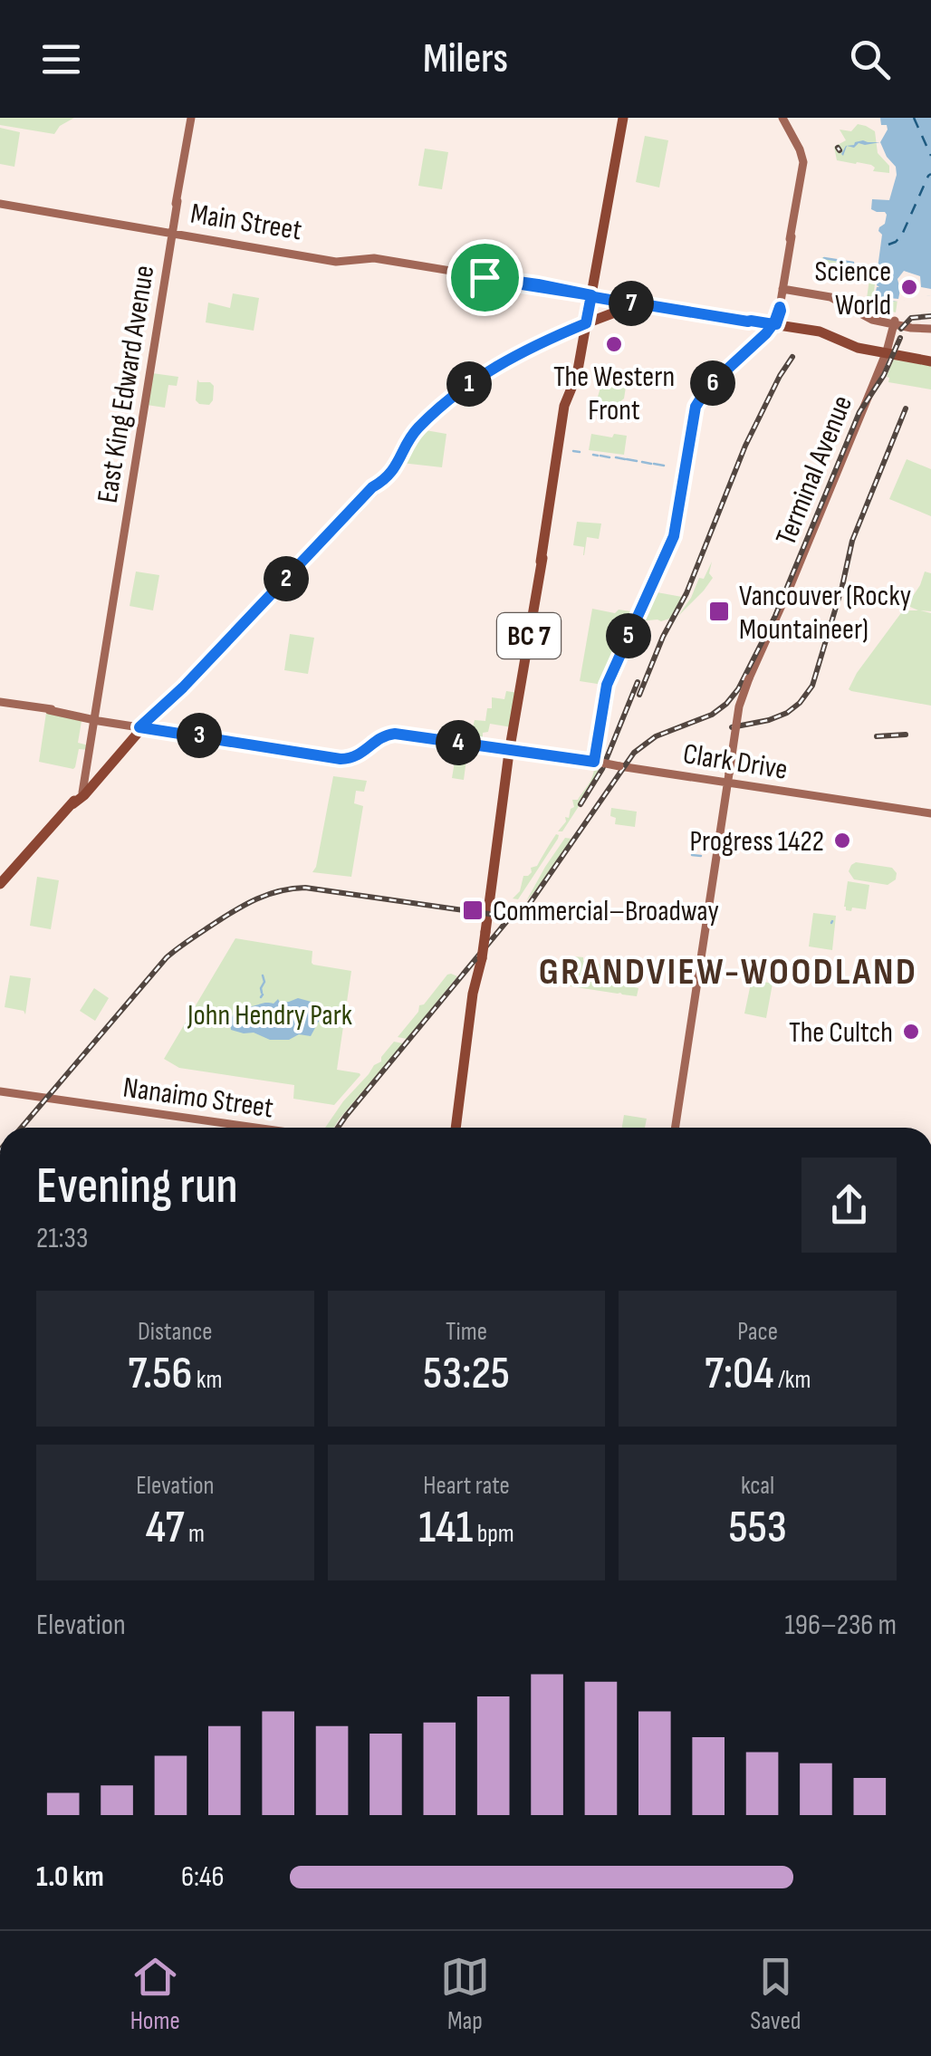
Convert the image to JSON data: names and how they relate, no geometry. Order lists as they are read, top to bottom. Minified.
{"streets":{"main road":["Main Street","East King Edward Avenue","Terminal Avenue","BC 7","Clark Drive","Nanaimo Street"]},"crossings":[["Main Street","East King Edward Avenue"],["Main Street","Terminal Avenue"],["Main Street","BC 7"],["East King Edward Avenue","Clark Drive"],["Terminal Avenue","Clark Drive"],["BC 7","Clark Drive"]],"districts":["GRANDVIEW-WOODLAND"],"parks":["John Hendry Park"],"places":{"other":["Science World","The Western Front","Progress 1422","The Cultch"],"transit":["Vancouver (Rocky Mountaineer)","Commercial–Broadway"]},"page":{"header":"Milers","pins":["7","6","1","2","5","3","4"],"heading":["Evening run","21:33"],"stats":[["Distance","7.56 km"],["Time","53:25"],["Pace","7:04 /km"],["Elevation","47 m"],["Heart rate","141 bpm"],["kcal","553"]],"chart":["Elevation","196–236 m"],"list":[{"name":"1.0 km","note":"6:46"}],"tabs":["Home","Map","Saved"]}}
